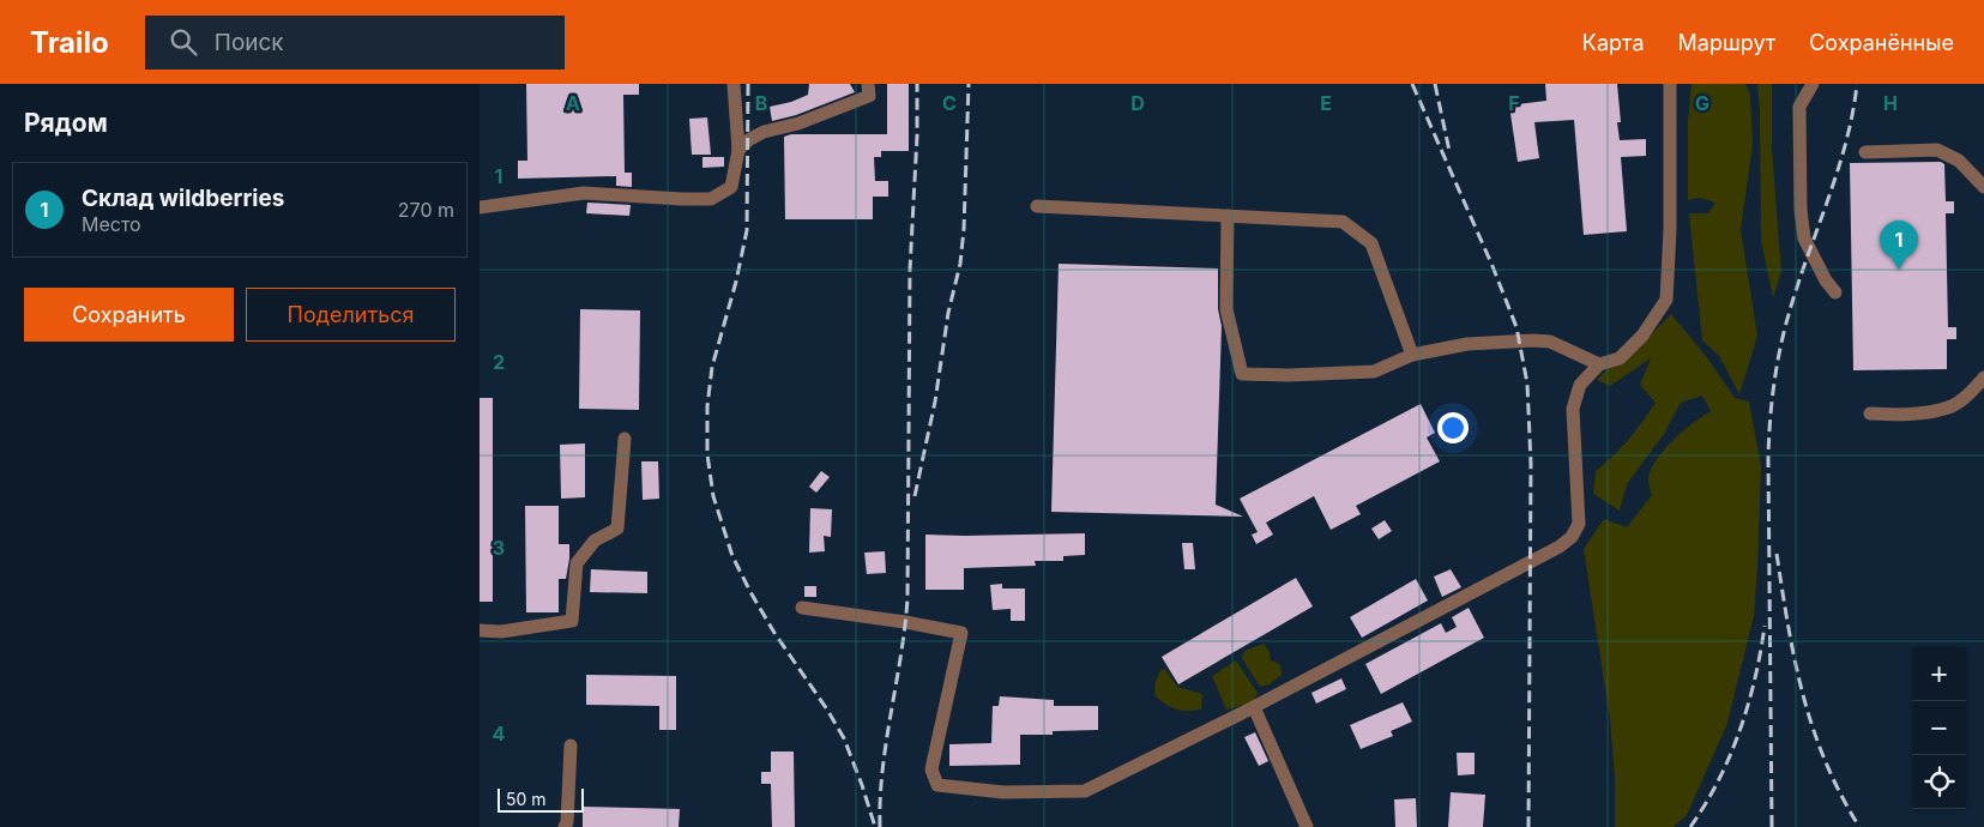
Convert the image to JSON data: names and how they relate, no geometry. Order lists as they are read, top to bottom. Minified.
{"scale_bar":"50 m","page":{"header":"Trailo","search":"Поиск","nav":["Карта","Маршрут","Сохранённые"],"heading":"Рядом","list":[{"mark":"1","name":"Склад wildberries","note":"Место","value":"270 m"}],"pins":"1","buttons":["Сохранить","Поделиться"],"map_buttons":["+","−"],"scale":"50 m"},"grid":{"columns":["A","B","C","D","E","F","G","H"],"rows":["1","2","3","4"]}}
